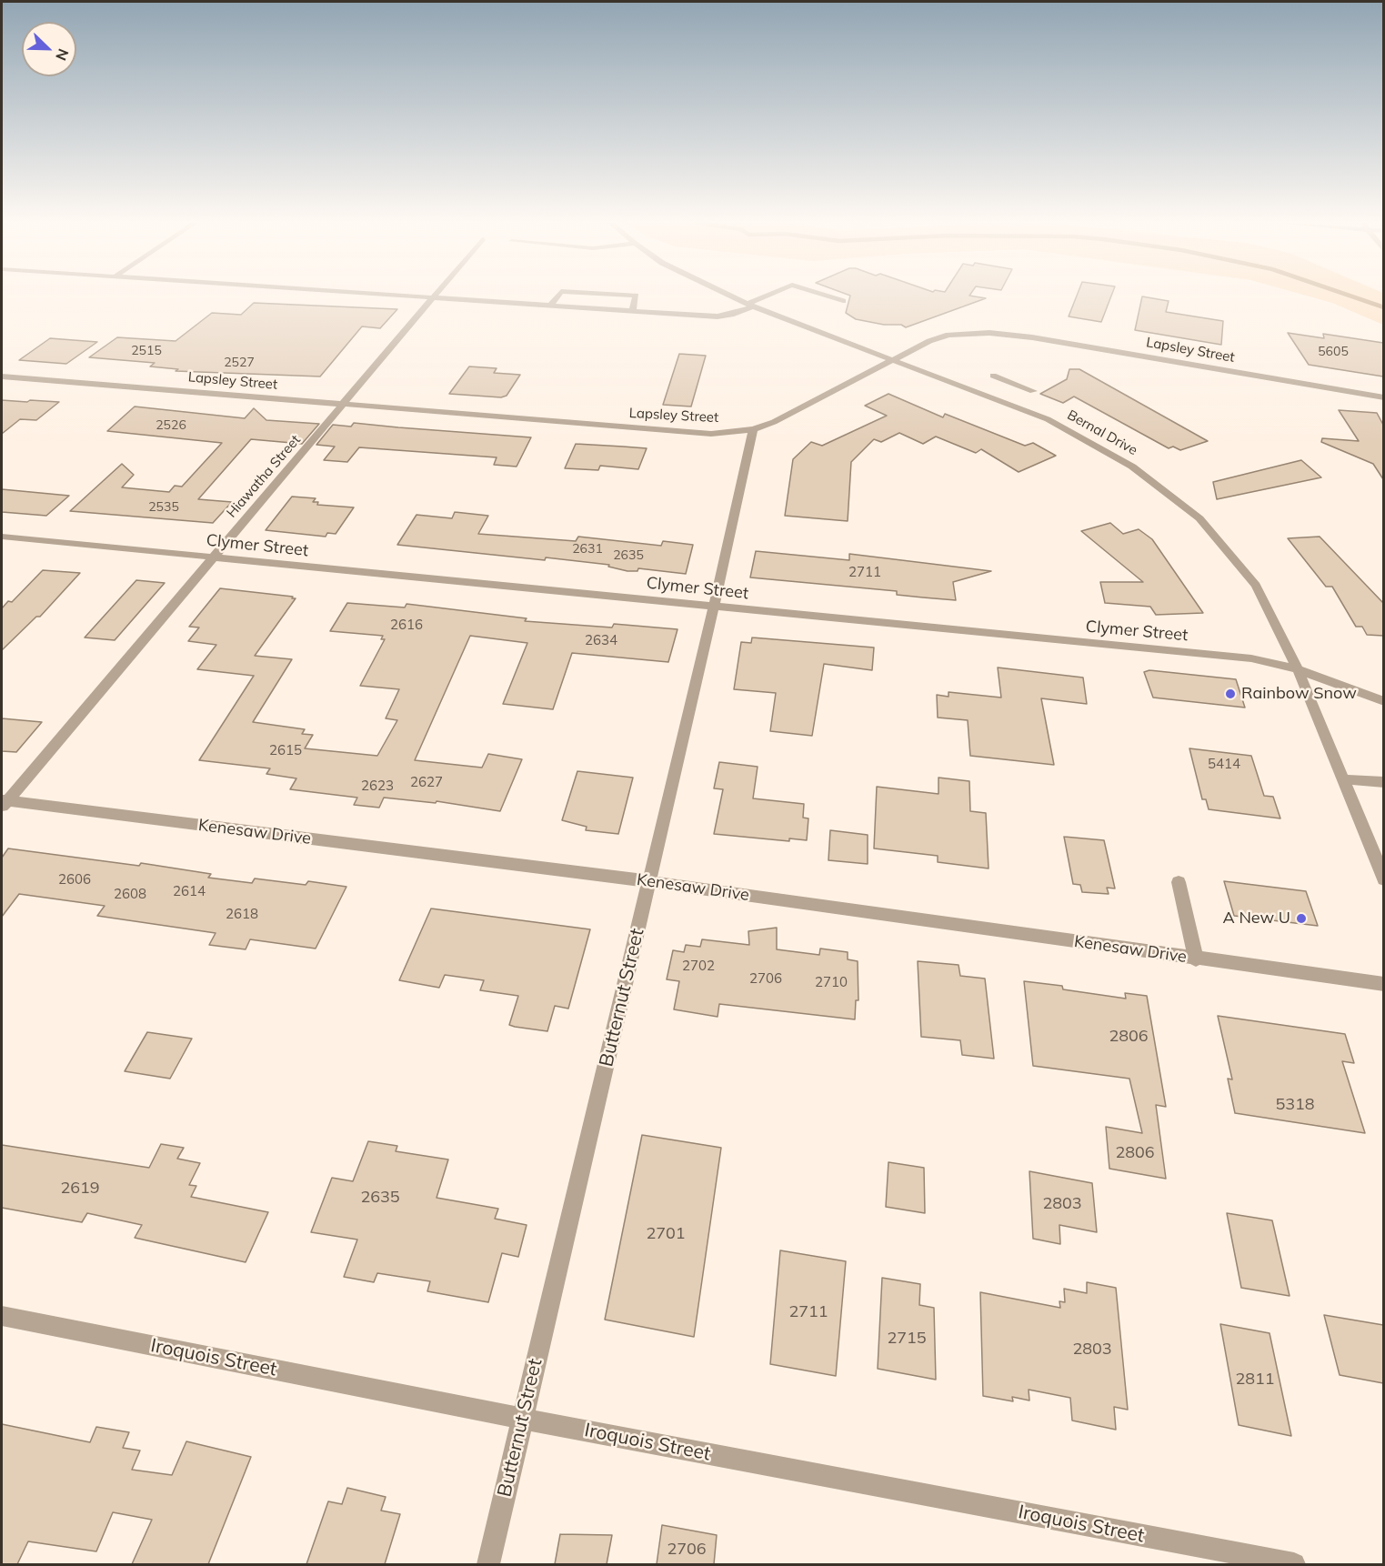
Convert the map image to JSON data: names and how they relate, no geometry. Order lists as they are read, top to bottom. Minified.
{"streets":{"street":["Lapsley Street","Bernal Drive","Hiawatha Street","Clymer Street","Kenesaw Drive","Butternut Street","Iroquois Street"]},"crossings":[["Lapsley Street","Bernal Drive"],["Lapsley Street","Hiawatha Street"],["Lapsley Street","Butternut Street"],["Bernal Drive","Clymer Street"],["Hiawatha Street","Clymer Street"],["Hiawatha Street","Kenesaw Drive"],["Clymer Street","Butternut Street"],["Kenesaw Drive","Butternut Street"],["Butternut Street","Iroquois Street"]],"places":["Rainbow Snow","A New U"],"house_numbers":["2515","5605","2527","2526","2535","2631","2635","2711","2616","2634","2615","5414","2627","2623","2606","2614","2608","2618","2702","2706","2710","2806","5318","2806","2619","2635","2803","2701","2711","2715","2803","2811","2706"],"north":"bottom right"}
